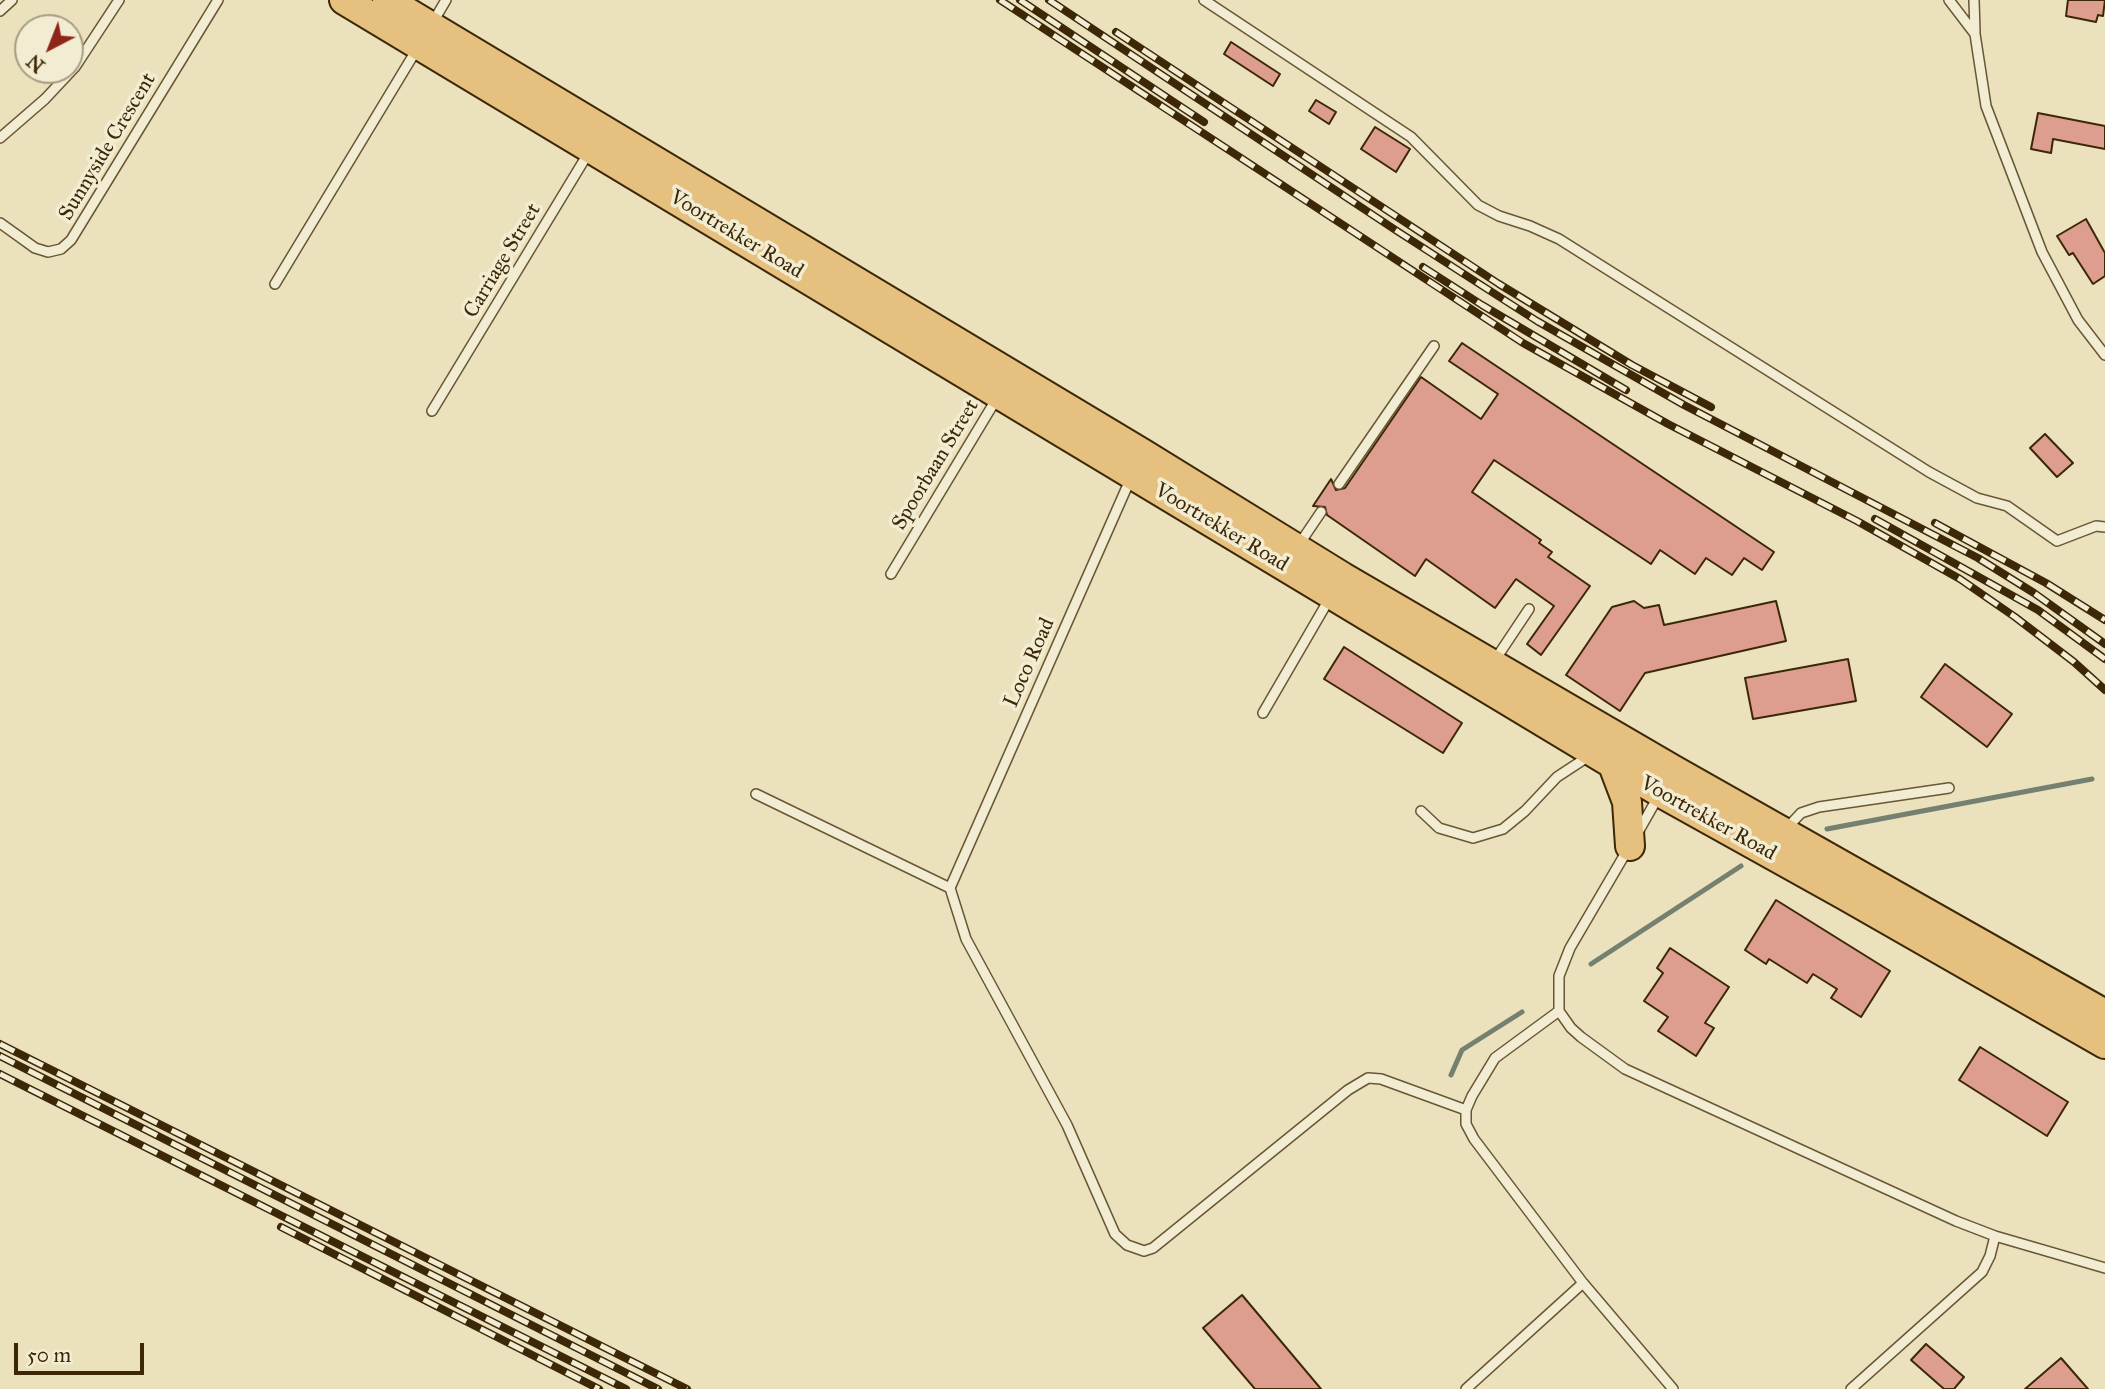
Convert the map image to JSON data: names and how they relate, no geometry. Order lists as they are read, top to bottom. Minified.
{"streets":{"main road":["Voortrekker Road"],"lane":["Sunnyside Crescent","Carriage Street","Spoorbaan Street","Loco Road"]},"crossings":[["Voortrekker Road","Carriage Street"],["Voortrekker Road","Spoorbaan Street"],["Voortrekker Road","Loco Road"]],"scale_bar":"50 m","north":"bottom left"}
